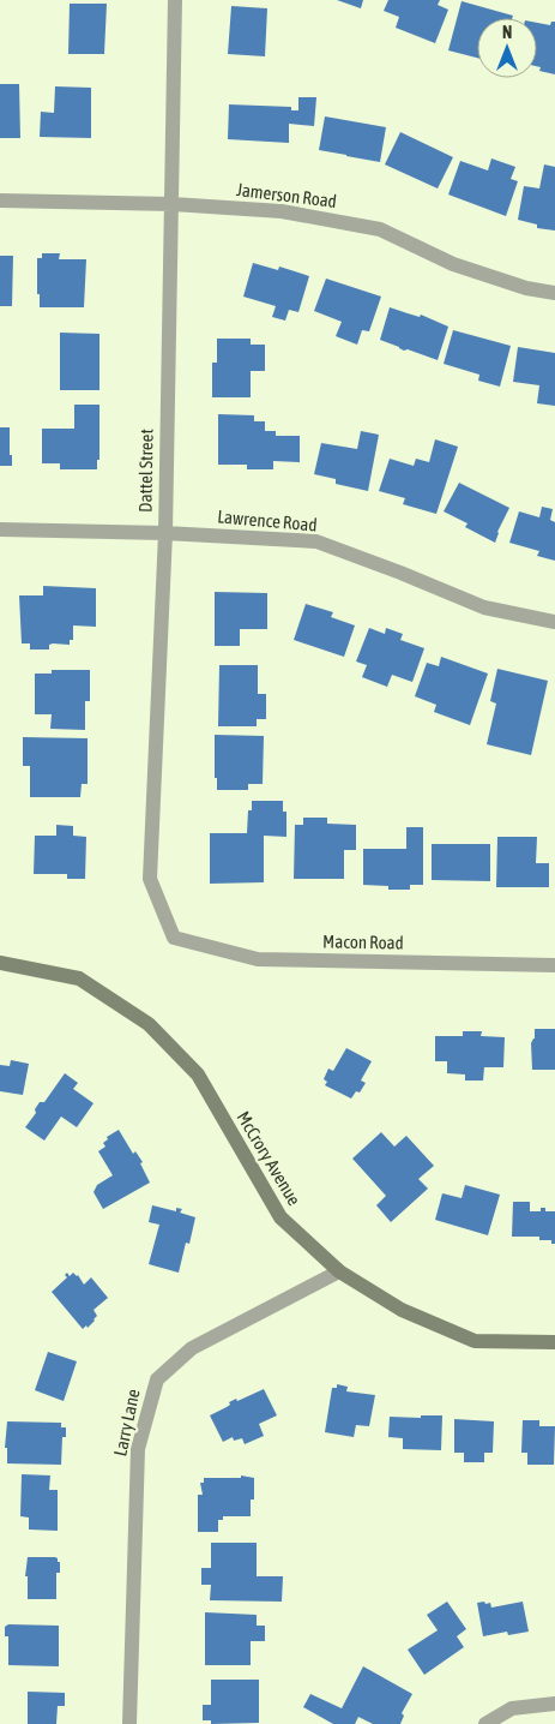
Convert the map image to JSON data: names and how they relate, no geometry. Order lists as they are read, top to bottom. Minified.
{"streets":{"main road":["McCrory Avenue"],"street":["Jamerson Road","Dattel Street","Lawrence Road","Macon Road","Larry Lane"]},"crossings":[["Jamerson Road","Dattel Street"],["Dattel Street","Lawrence Road"],["Dattel Street","Macon Road"],["McCrory Avenue","Larry Lane"]],"north":"top"}
